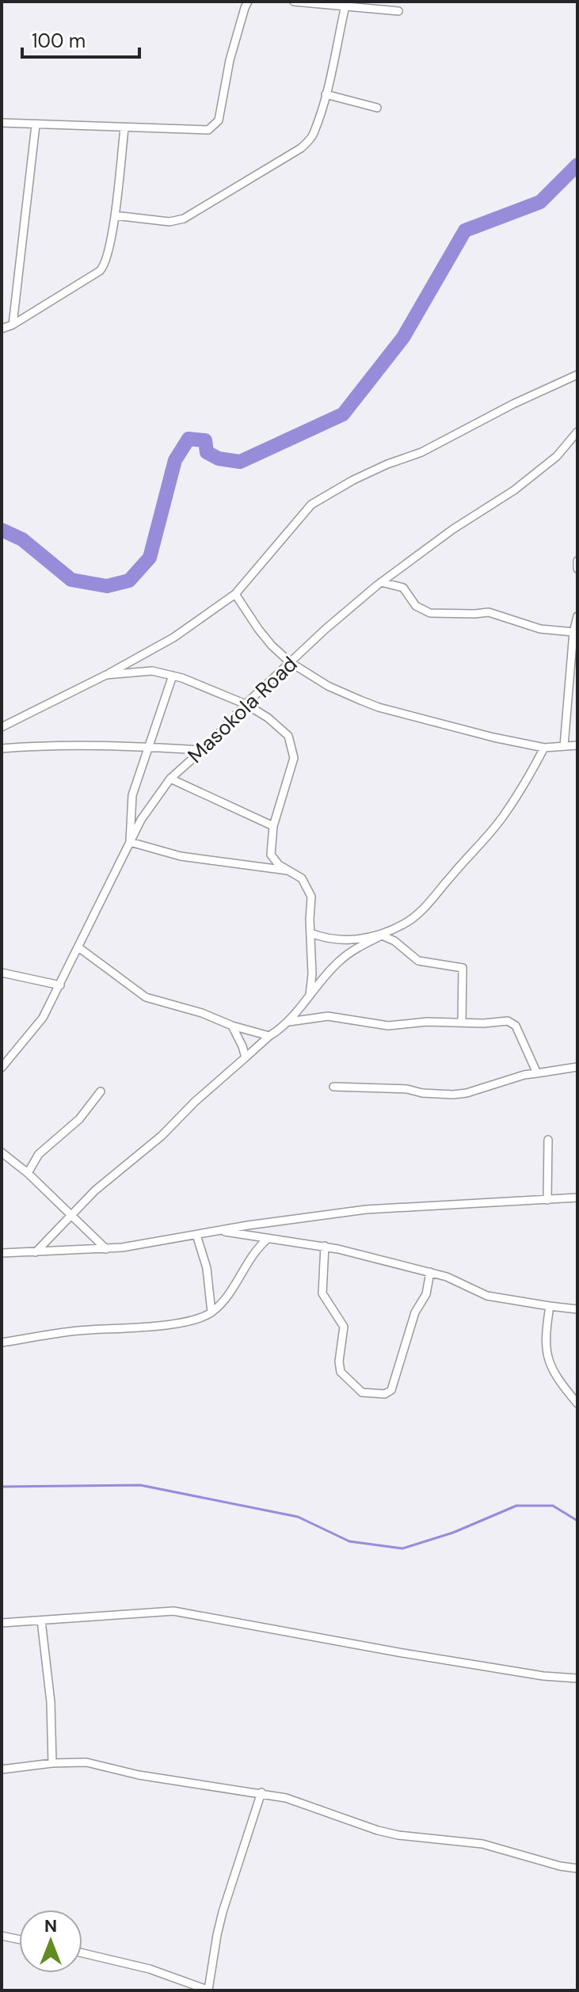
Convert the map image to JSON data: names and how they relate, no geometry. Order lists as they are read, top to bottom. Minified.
{"streets":{"street":["Masokola Road"]},"scale_bar":"100 m","north":"top"}
